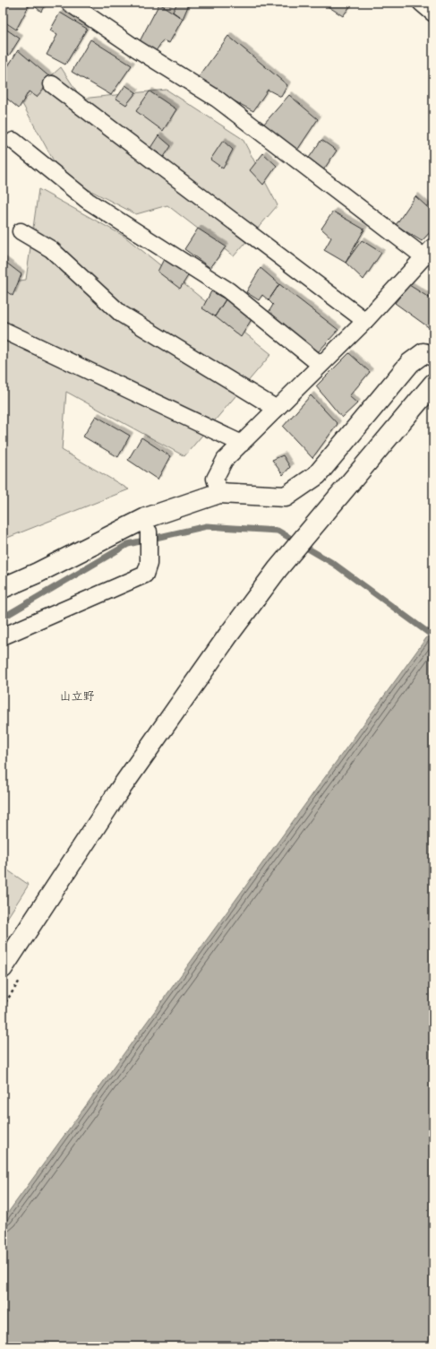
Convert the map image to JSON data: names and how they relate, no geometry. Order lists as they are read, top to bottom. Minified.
{"districts":["山立野"]}
